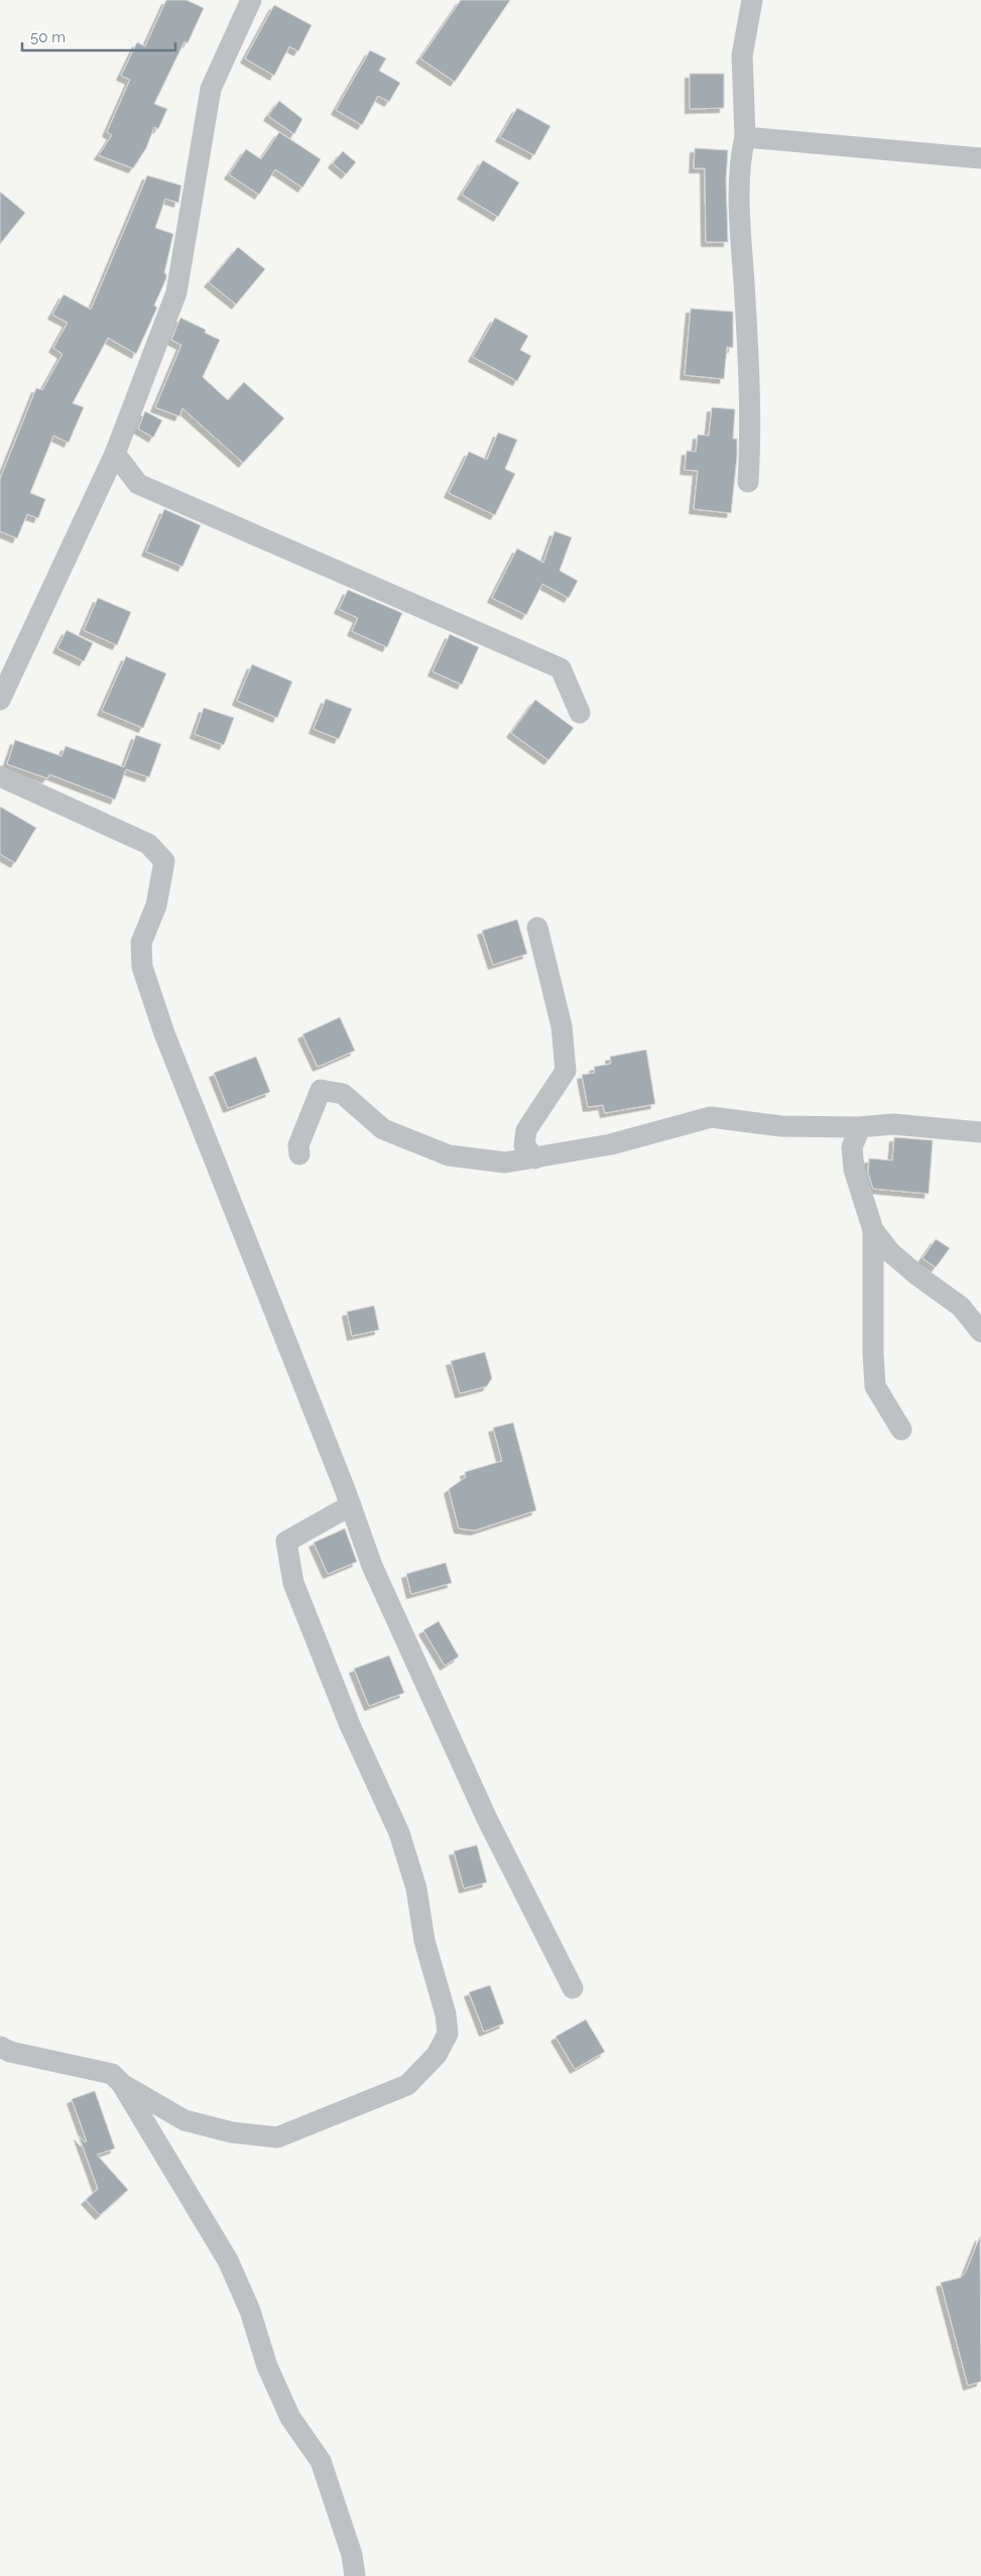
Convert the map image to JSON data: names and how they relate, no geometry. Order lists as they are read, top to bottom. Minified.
{"scale_bar":"50 m"}
